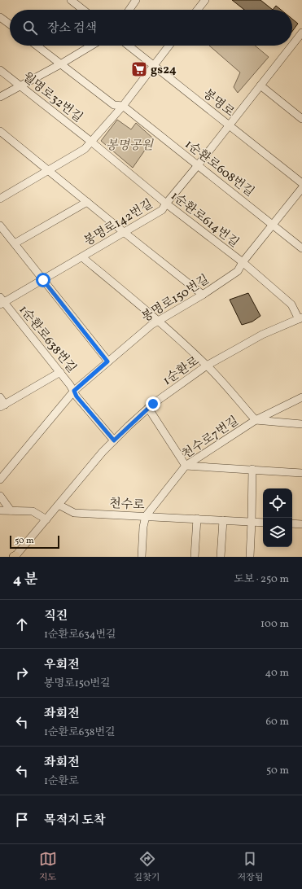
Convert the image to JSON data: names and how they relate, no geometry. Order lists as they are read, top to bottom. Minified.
{"streets":{"street":["월명로32번길","봉명로","1순환로608번길","1순환로614번길","봉명로142번길","봉명로150번길","1순환로638번길","1순환로","천수로7번길","천수로"]},"crossings":[["월명로32번길","1순환로614번길"],["봉명로","봉명로142번길"],["1순환로608번길","봉명로142번길"],["1순환로608번길","봉명로150번길"],["1순환로614번길","봉명로142번길"],["1순환로614번길","봉명로150번길"],["1순환로614번길","1순환로"],["봉명로142번길","1순환로638번길"],["봉명로150번길","1순환로638번길"],["1순환로638번길","1순환로"],["1순환로","천수로"],["천수로7번길","천수로"]],"parks":["봉명공원"],"places":{"supermarket":["gs24"]},"scale_bar":"50 m","page":{"search":"장소 검색","scale":"50 m","heading":["4 분","도보 · 250 m"],"list":[["직진","1순환로634번길","100 m"],["우회전","봉명로150번길","40 m"],["좌회전","1순환로638번길","60 m"],["좌회전","1순환로","50 m"],"목적지 도착"],"nav":["지도","길찾기","저장됨"]}}
